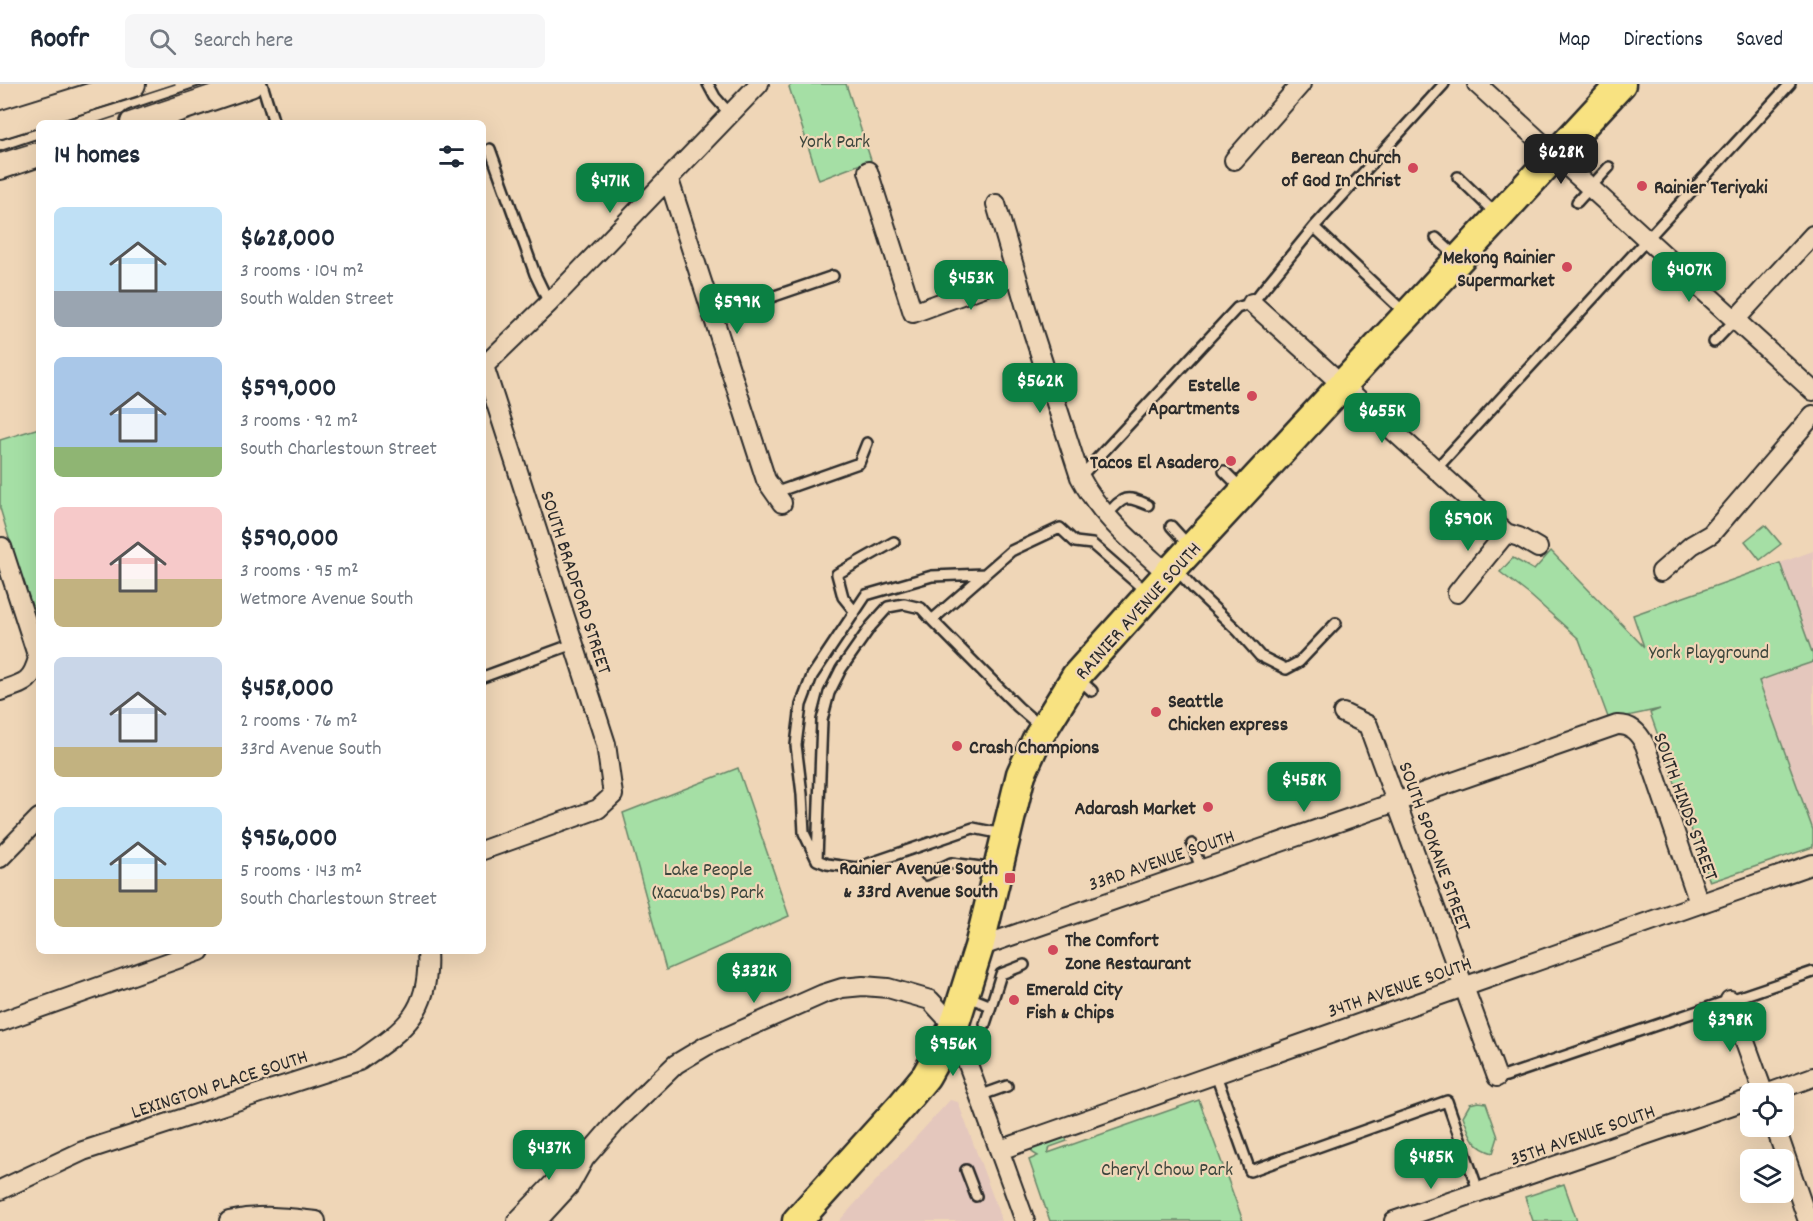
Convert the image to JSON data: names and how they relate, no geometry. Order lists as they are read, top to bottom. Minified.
{"streets":{"main road":["RAINIER AVENUE SOUTH"],"street":["SOUTH BRADFORD STREET","SOUTH HINDS STREET","SOUTH SPOKANE STREET","33RD AVENUE SOUTH","34TH AVENUE SOUTH","LEXINGTON PLACE SOUTH","35TH AVENUE SOUTH"]},"crossings":[["RAINIER AVENUE SOUTH","33RD AVENUE SOUTH"],["SOUTH HINDS STREET","33RD AVENUE SOUTH"],["SOUTH HINDS STREET","34TH AVENUE SOUTH"],["SOUTH SPOKANE STREET","33RD AVENUE SOUTH"],["SOUTH SPOKANE STREET","34TH AVENUE SOUTH"]],"parks":["York Park","York Playground","Lake People (Xacua'bs) Park","Cheryl Chow Park"],"places":{"other":["Berean Church of God In Christ","Rainier Teriyaki","Mekong Rainier Supermarket","Estelle Apartments","Tacos El Asadero","Seattle Chicken express","Crash Champions","Adarash Market","The Comfort Zone Restaurant","Emerald City Fish & Chips"],"transit":["Rainier Avenue South & 33rd Avenue South"]},"page":{"header":"Roofr","search":"Search here","nav":["Map","Directions","Saved"],"heading":"14 homes","price":["$628K","$471K","$407K","$453K","$599K","$562K","$655K","$590K","$458K","$332K","$398K","$956K","$437K","$485K"],"list":[{"name":"$628,000","note":"3 rooms · 104 m² · South Walden Street"},{"name":"$599,000","note":"3 rooms · 92 m² · South Charlestown Street"},{"name":"$590,000","note":"3 rooms · 95 m² · Wetmore Avenue South"},{"name":"$458,000","note":"2 rooms · 76 m² · 33rd Avenue South"},{"name":"$956,000","note":"5 rooms · 143 m² · South Charlestown Street"}]}}
